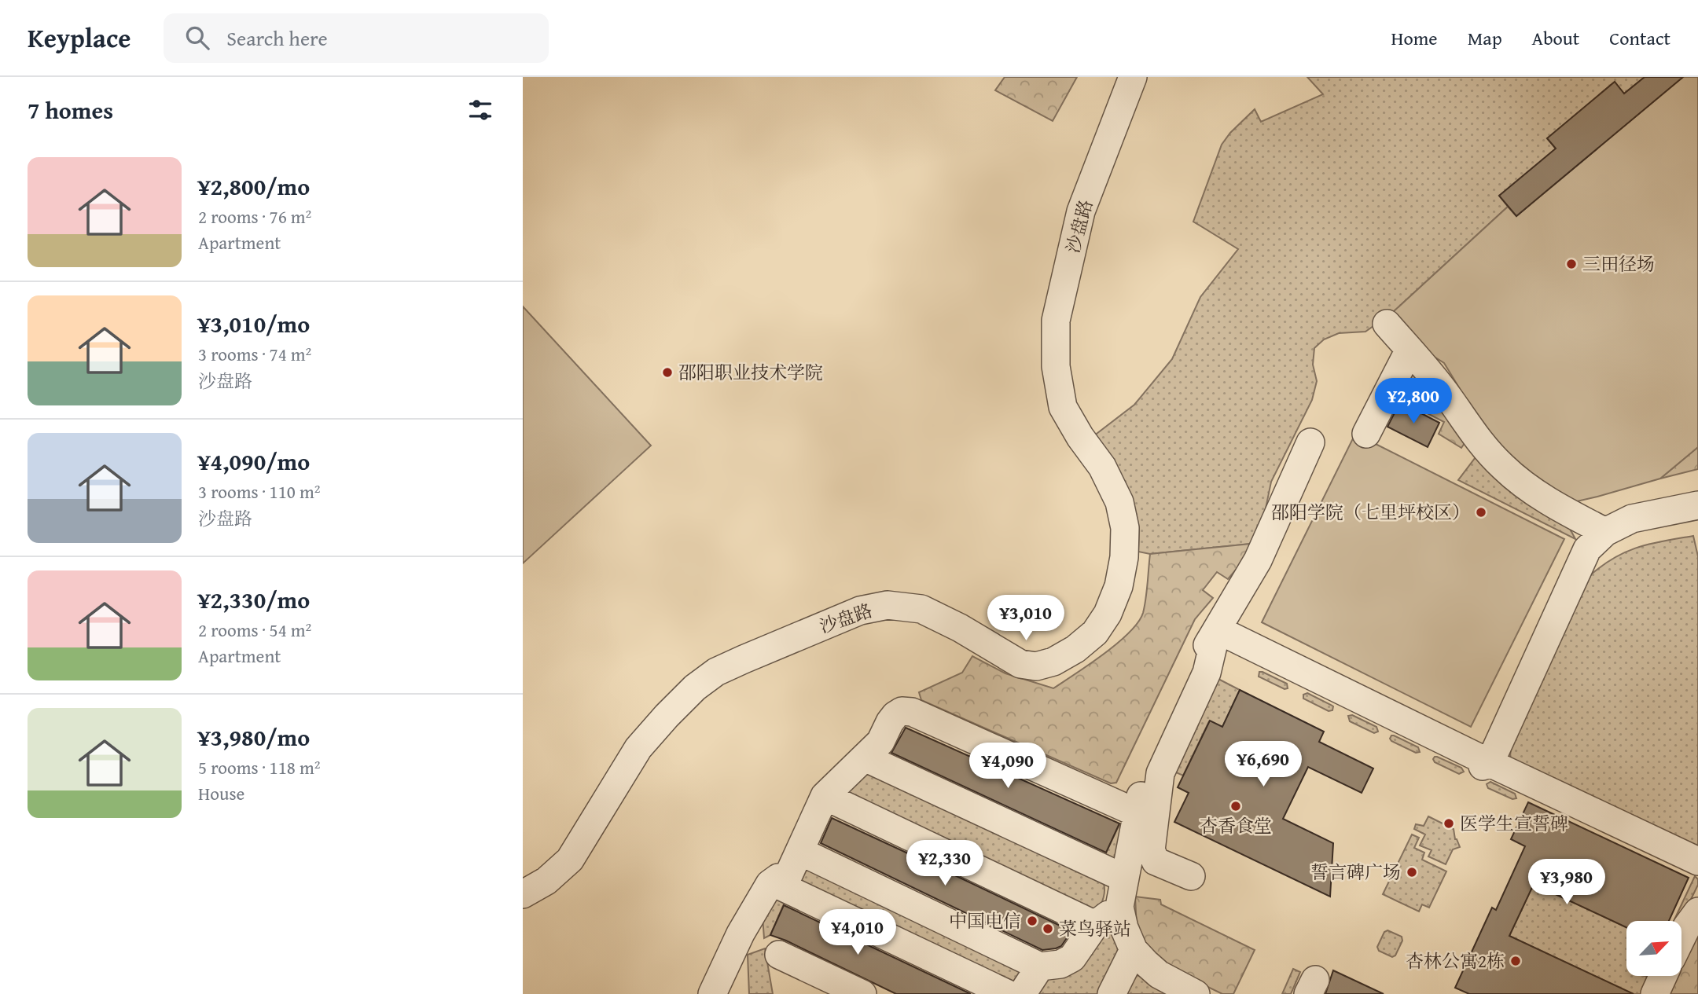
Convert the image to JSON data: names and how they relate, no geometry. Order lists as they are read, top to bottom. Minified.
{"streets":{"street":["沙盘路"]},"places":["三田径场","邵阳职业技术学院","邵阳学院（七里坪校区）","杏香食堂","医学生宣誓碑","誓言碑广场","中国电信","菜鸟驿站","杏林公寓2栋"],"north":"top right","page":{"header":"Keyplace","search":"Search here","nav":["Home","Map","About","Contact"],"heading":"7 homes","list":[{"name":"¥2,800/mo","note":"2 rooms · 76 m² · Apartment"},{"name":"¥3,010/mo","note":"3 rooms · 74 m² · 沙盘路"},{"name":"¥4,090/mo","note":"3 rooms · 110 m² · 沙盘路"},{"name":"¥2,330/mo","note":"2 rooms · 54 m² · Apartment"},{"name":"¥3,980/mo","note":"5 rooms · 118 m² · House"}],"price":["¥2,800","¥3,010","¥6,690","¥4,090","¥2,330","¥3,980","¥4,010"]}}
